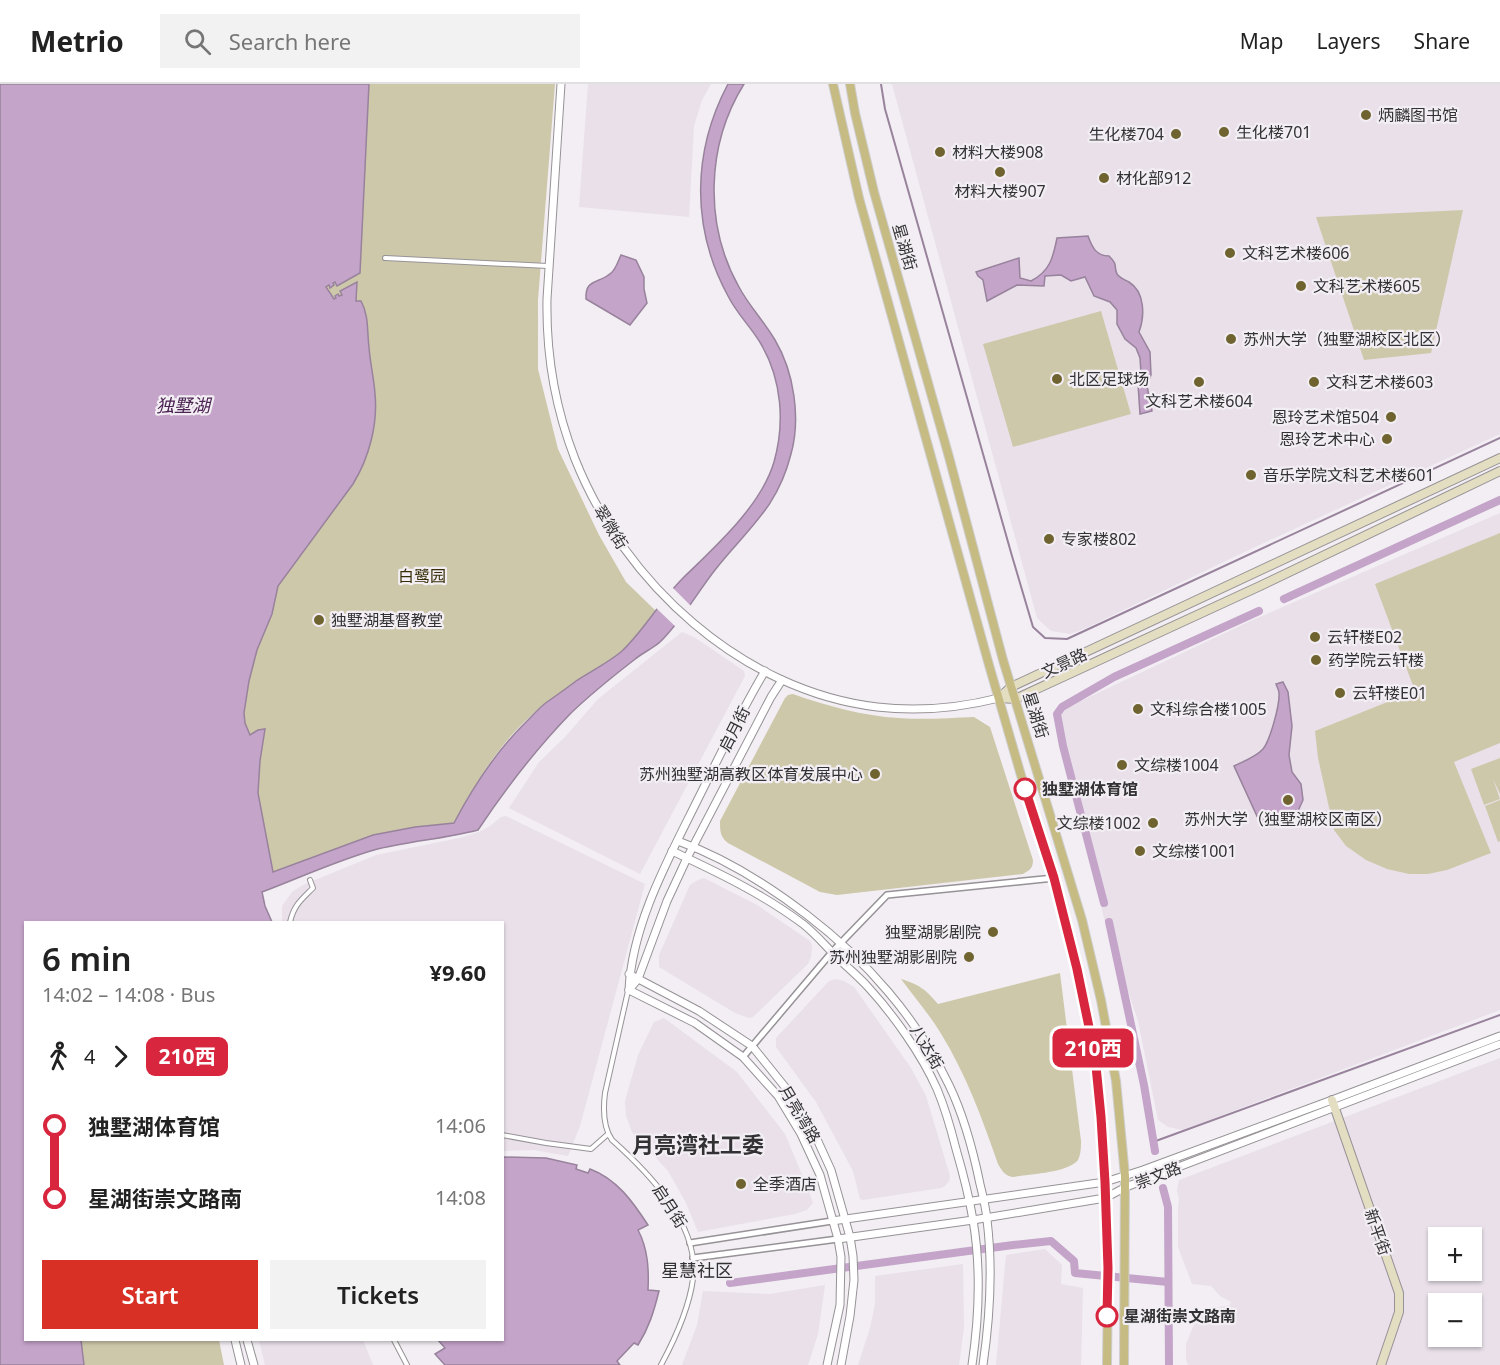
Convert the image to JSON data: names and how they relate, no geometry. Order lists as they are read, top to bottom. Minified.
{"streets":{"main road":["星湖街","文景路","新平街"],"street":["翠微街","启月街","八达街","月亮湾路","崇文路"]},"crossings":[["星湖街","翠微街"],["星湖街","文景路"],["星湖街","崇文路"],["翠微街","文景路"],["翠微街","启月街"],["启月街","八达街"],["启月街","月亮湾路"],["启月街","崇文路"],["八达街","崇文路"],["月亮湾路","崇文路"],["崇文路","新平街"]],"districts":["月亮湾社工委","星慧社区"],"water":["独墅湖"],"parks":["白鹭园"],"places":["炳麟图书馆","生化楼701","生化楼704","材料大楼908","材料大楼907","材化部912","文科艺术楼606","文科艺术楼605","苏州大学（独墅湖校区北区）","北区足球场","文科艺术楼604","文科艺术楼603","恩玲艺术馆504","恩玲艺术中心","音乐学院文科艺术楼601","专家楼802","独墅湖基督教堂","云轩楼E02","药学院云轩楼","云轩楼E01","文科综合楼1005","文综楼1004","苏州独墅湖高教区体育发展中心","独墅湖体育馆","苏州大学（独墅湖校区南区）","文综楼1002","文综楼1001","独墅湖影剧院","苏州独墅湖影剧院","全季酒店","星湖街崇文路南"],"lines":["bus line 210西"],"page":{"header":"Metrio","search":"Search here","nav":["Map","Layers","Share"],"on_map":"210西","heading":["6 min","14:02 – 14:08 · Bus","¥9.60"],"legs":["4","210西"],"list":[{"name":"独墅湖体育馆","value":"14:06"},{"name":"星湖街崇文路南","value":"14:08"}],"map_buttons":["+","−"],"buttons":["Start","Tickets"]}}
